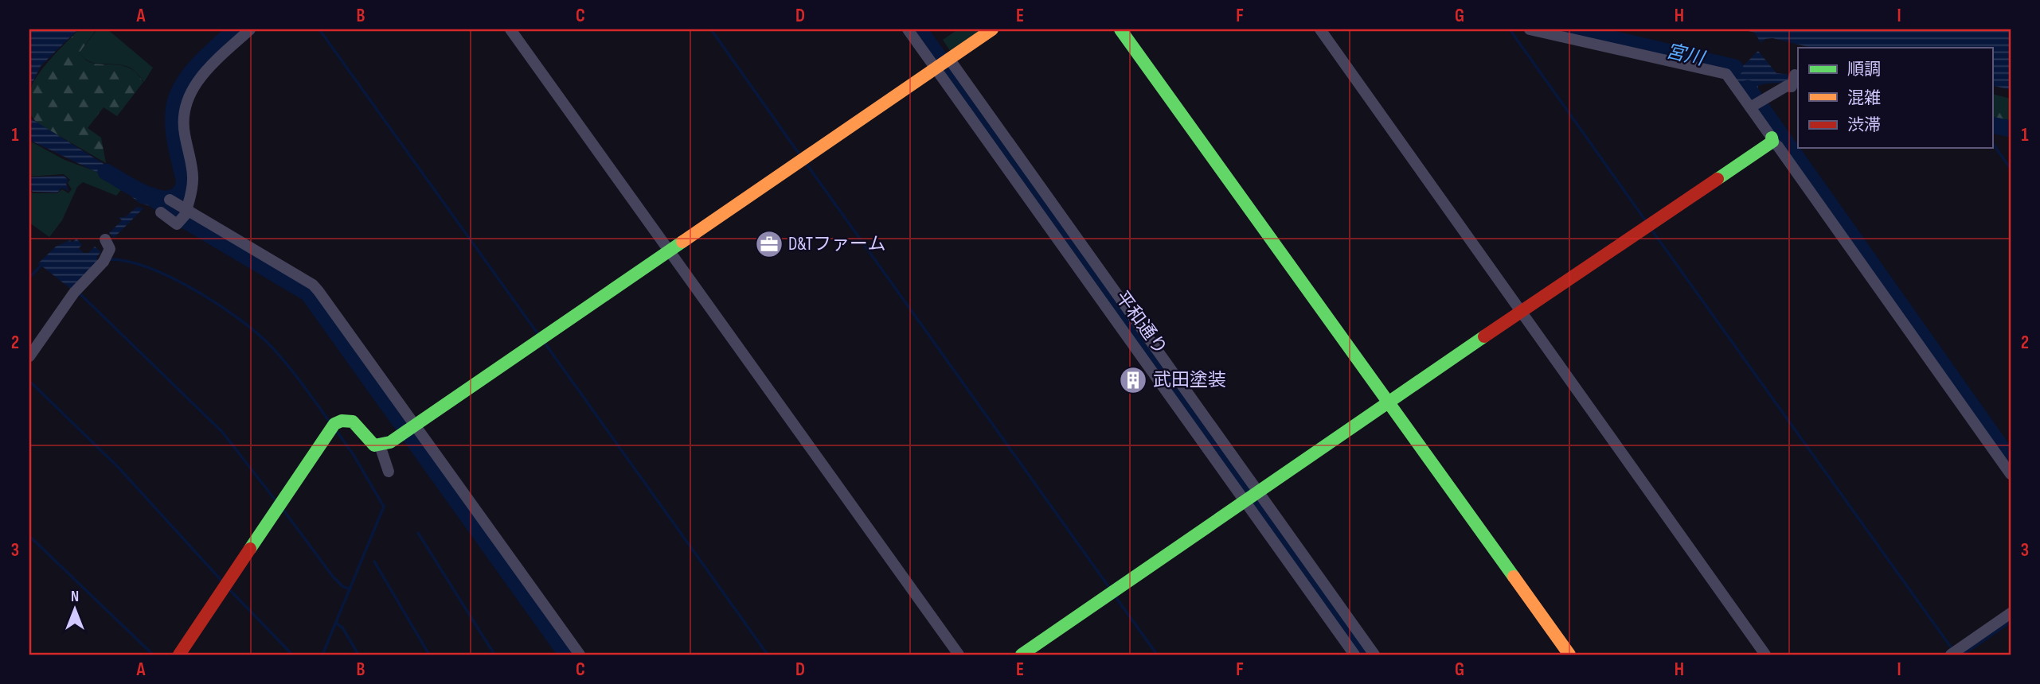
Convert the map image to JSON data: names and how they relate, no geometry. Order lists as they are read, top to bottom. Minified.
{"streets":{"street":["平和通り"]},"water":["宮川"],"places":{"office":["D&Tファーム"],"building":["武田塗装"]},"legend":["順調","混雑","渋滞"],"north":"top","grid":{"columns":["A","B","C","D","E","F","G","H","I"],"rows":["1","2","3"]}}
